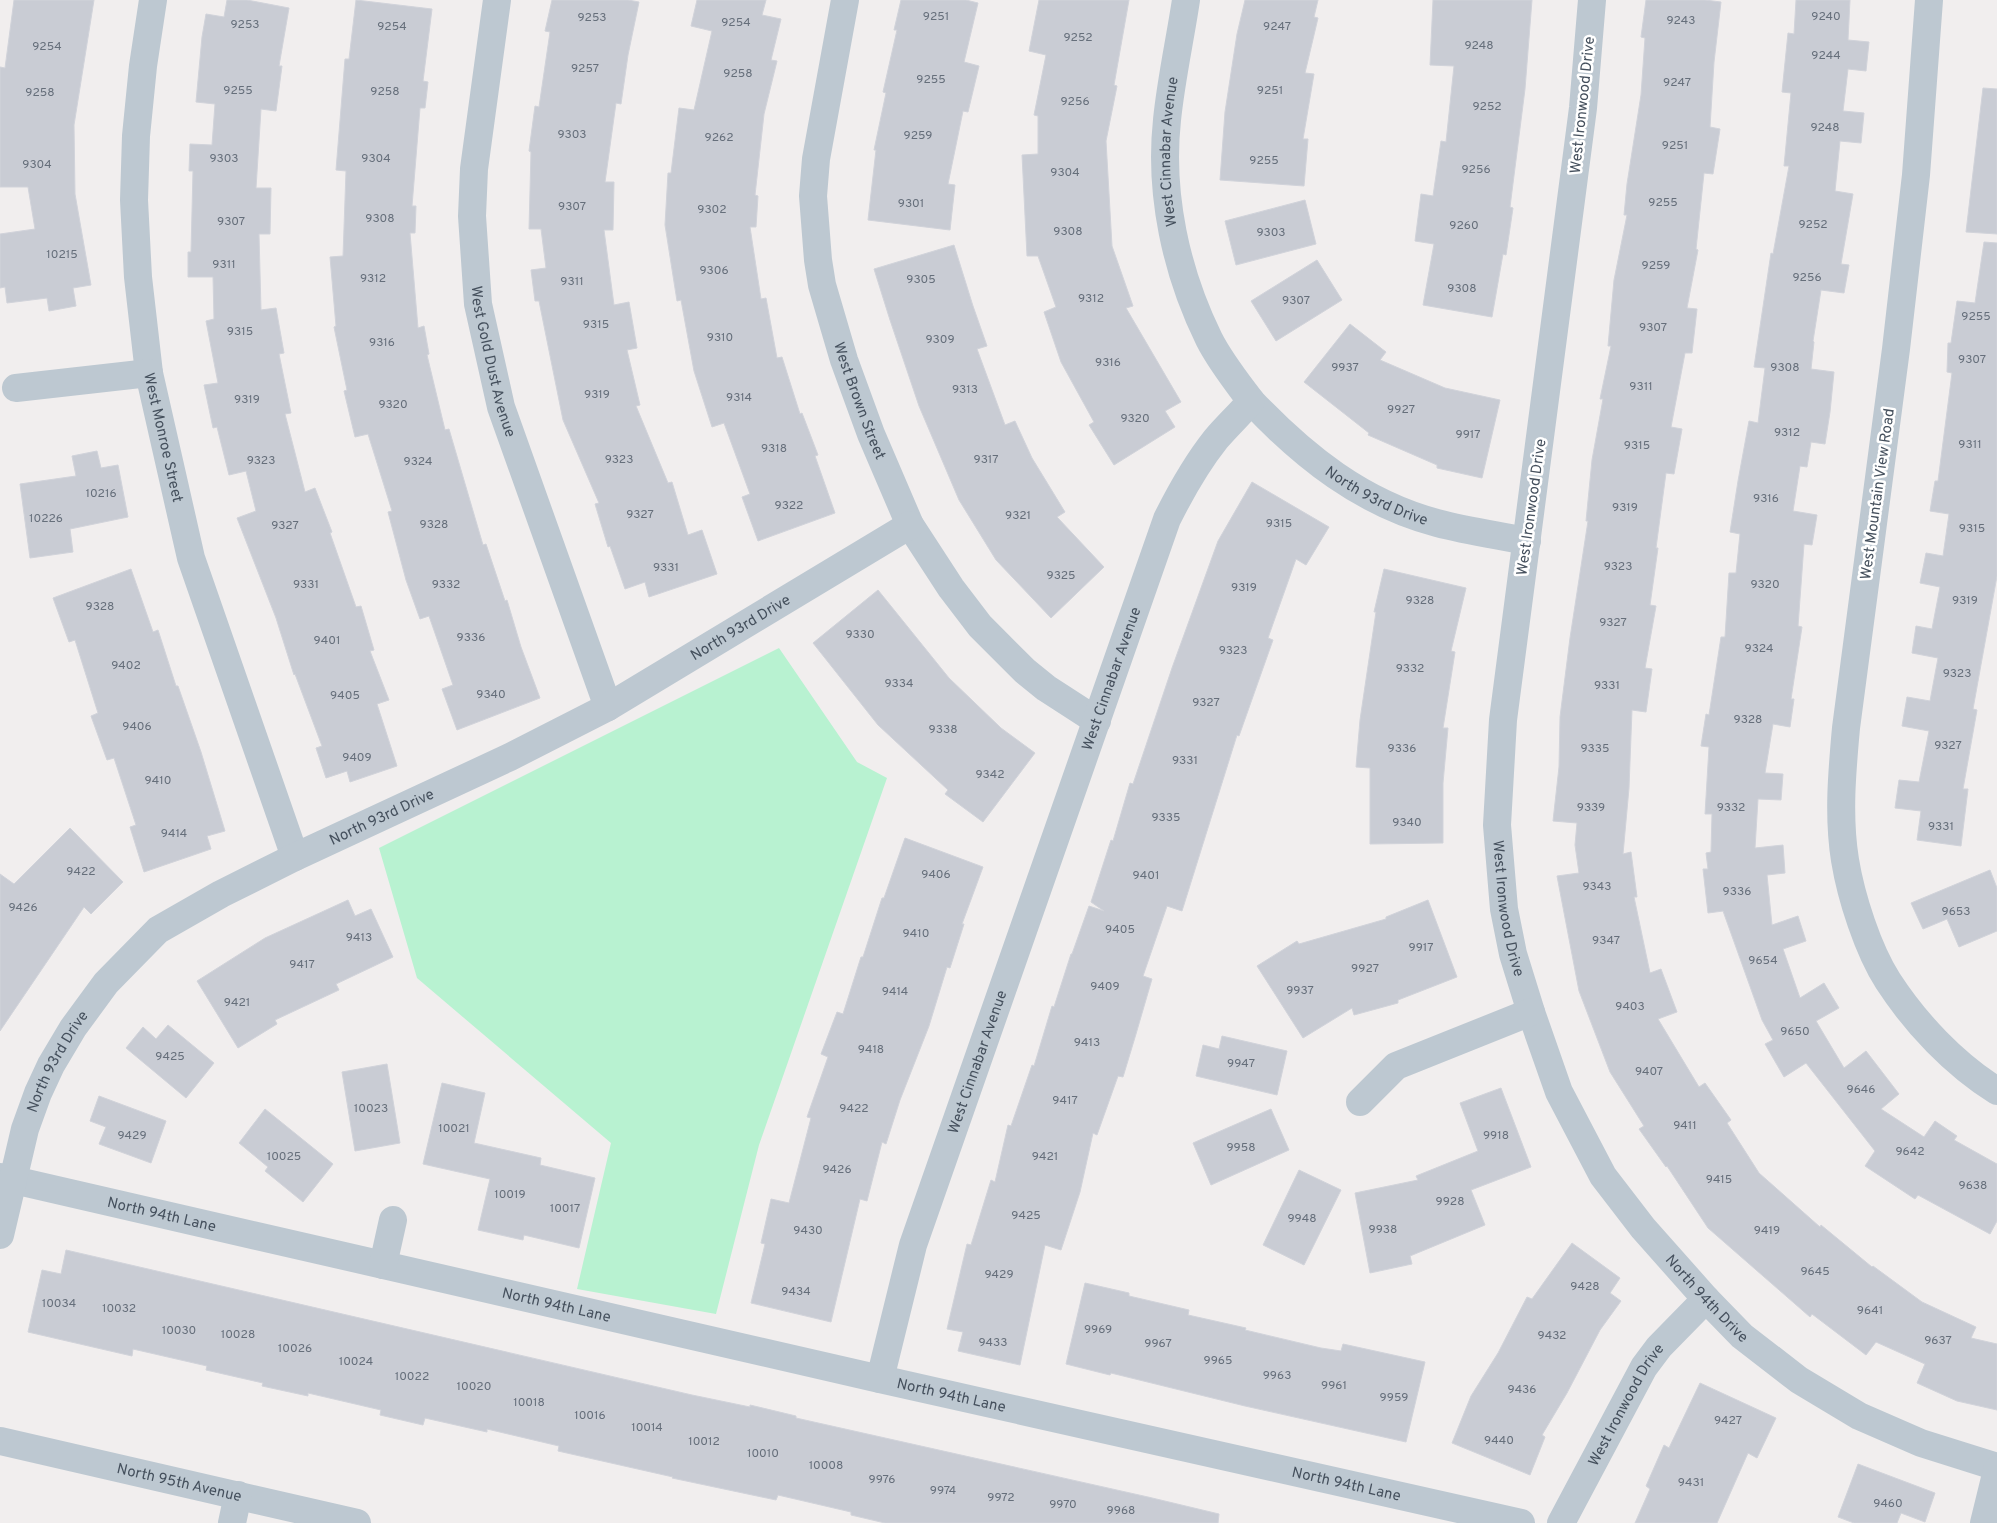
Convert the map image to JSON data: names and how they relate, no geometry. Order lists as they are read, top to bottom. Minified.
{"streets":{"street":["West Ironwood Drive","West Cinnabar Avenue","West Gold Dust Avenue","West Brown Street","West Monroe Street","North 93rd Drive","West Mountain View Road","North 94th Lane","North 94th Drive","North 95th Avenue"]},"crossings":[["West Ironwood Drive","North 93rd Drive"],["West Ironwood Drive","North 94th Drive"],["West Cinnabar Avenue","West Brown Street"],["West Cinnabar Avenue","North 93rd Drive"],["West Cinnabar Avenue","North 94th Lane"],["West Gold Dust Avenue","North 93rd Drive"],["West Brown Street","North 93rd Drive"],["West Monroe Street","North 93rd Drive"],["North 93rd Drive","North 94th Lane"]],"house_numbers":["9251","9240","9253","9243","9254","9253","9254","9247","9252","9248","9254","9244","9257","9258","9255","9247","9255","9251","9258","9258","9256","9252","9248","9303","9259","9262","9251","9303","9304","9255","9304","9256","9304","9255","9301","9307","9302","9308","9307","9252","9260","9308","9303","10215","9311","9259","9306","9256","9312","9305","9311","9308","9312","9307","9255","9315","9307","9315","9310","9309","9316","9307","9316","9937","9308","9311","9313","9319","9314","9319","9320","9927","9320","9312","9917","9311","9315","9318","9323","9317","9323","9324","10216","9316","9322","9319","9327","9321","10226","9315","9328","9327","9315","9323","9331","9325","9331","9332","9320","9319","9328","9319","9328","9327","9330","9336","9401","9324","9323","9402","9332","9323","9334","9331","9340","9405","9327","9328","9406","9338","9327","9336","9335","9409","9331","9342","9410","9339","9332","9335","9340","9331","9414","9422","9406","9401","9343","9336","9426","9653","9405","9410","9413","9347","9917","9654","9417","9927","9409","9937","9414","9421","9403","9650","9413","9418","9425","9947","9407","9646","9417","10023","9422","9411","10021","9429","9918","9958","9642","10025","9421","9426","9415","9638","10019","9928","10017","9425","9948","9938","9430","9419","9645","9429","9428","9434","10034","10032","9641","9969","10030","10028","9432","9637","9433","9967","10026","9965","10024","9963","10022","9961","10020","9436","9959","10018","10016","9427","10014","9440","10012","10010","10008","9976","9431","9974","9972","9460","9970","9968"]}
